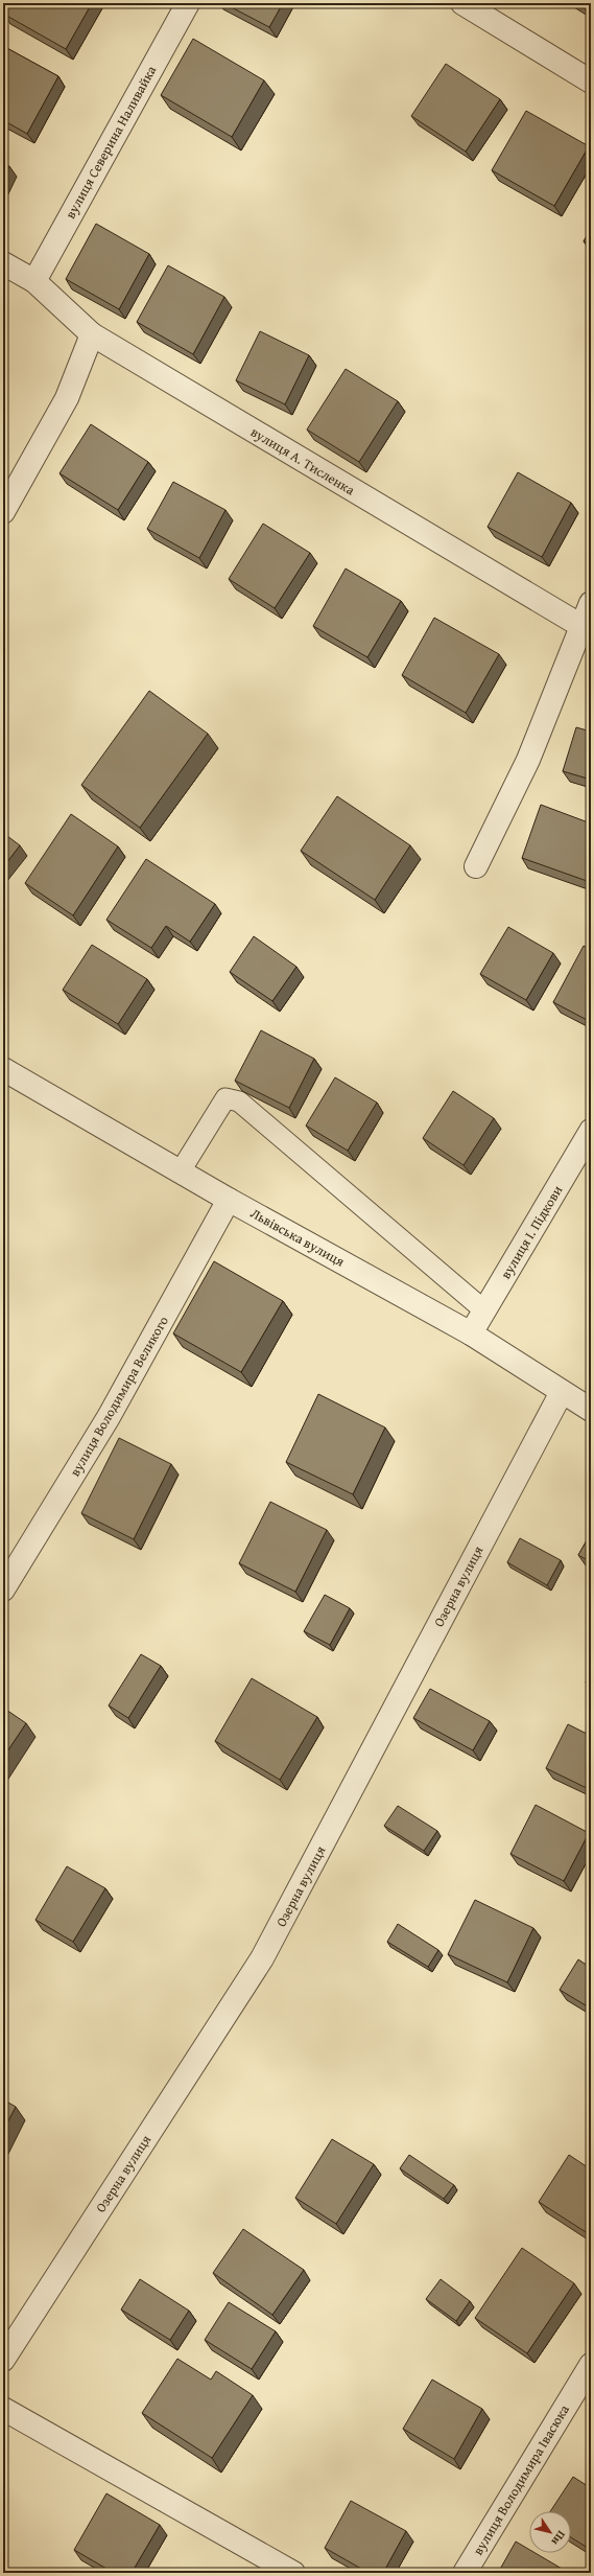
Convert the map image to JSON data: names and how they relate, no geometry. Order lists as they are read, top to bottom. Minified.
{"streets":{"street":["вулиця Северина Наливайка","вулиця А. Тисленка","вулиця І. Підкови","Львівська вулиця","вулиця Володимира Великого","Озерна вулиця","вулиця Володимира Івасюка"]},"crossings":[["вулиця Северина Наливайка","вулиця А. Тисленка"],["вулиця І. Підкови","Львівська вулиця"],["Львівська вулиця","вулиця Володимира Великого"],["Львівська вулиця","Озерна вулиця"]],"north":"bottom right"}
